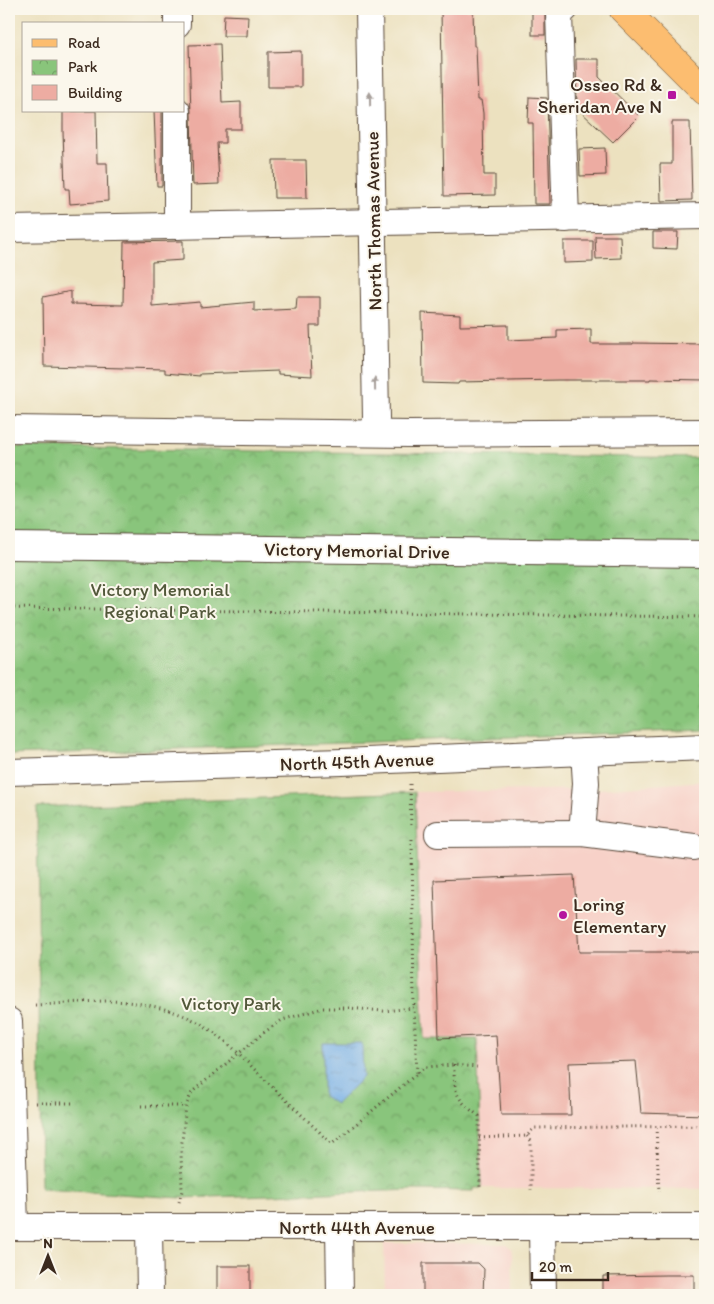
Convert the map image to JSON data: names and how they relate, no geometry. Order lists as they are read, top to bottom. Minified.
{"streets":{"street":["North Thomas Avenue","Victory Memorial Drive","North 45th Avenue","North 44th Avenue"]},"parks":["Victory Memorial Regional Park","Victory Park"],"places":{"transit":["Osseo Rd & Sheridan Ave N"],"other":["Loring Elementary"]},"legend":["Road","Park","Building"],"scale_bar":"20 m","north":"top"}
